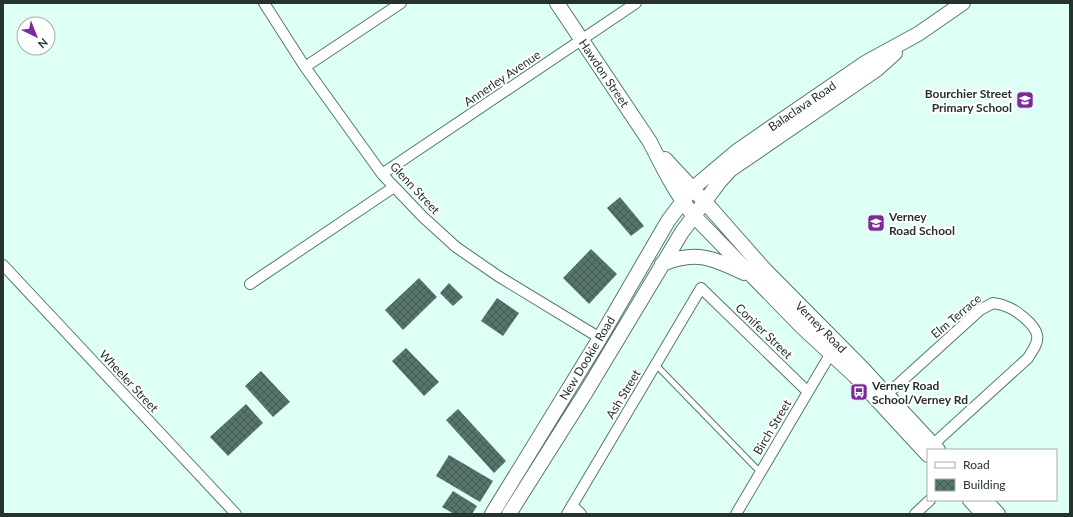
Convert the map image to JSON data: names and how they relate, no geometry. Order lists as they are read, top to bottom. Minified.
{"streets":{"main road":["Hawdon Street","Balaclava Road","Verney Road","New Dookie Road"],"street":["Annerley Avenue","Glenn Street","Elm Terrace","Conifer Street","Wheeler Street","Ash Street","Birch Street"]},"crossings":[["Hawdon Street","Annerley Avenue"],["Hawdon Street","Balaclava Road"],["Hawdon Street","Verney Road"],["Hawdon Street","New Dookie Road"],["Annerley Avenue","Glenn Street"],["Balaclava Road","Verney Road"],["Balaclava Road","New Dookie Road"],["Glenn Street","New Dookie Road"],["Elm Terrace","Verney Road"],["Verney Road","New Dookie Road"],["Verney Road","Birch Street"],["Conifer Street","Ash Street"],["Conifer Street","Birch Street"]],"places":{"school or university":["Bourchier Street Primary School","Verney Road School"],"bus stop":["Verney Road School/Verney Rd"]},"legend":["Road","Building"],"north":"bottom right"}
